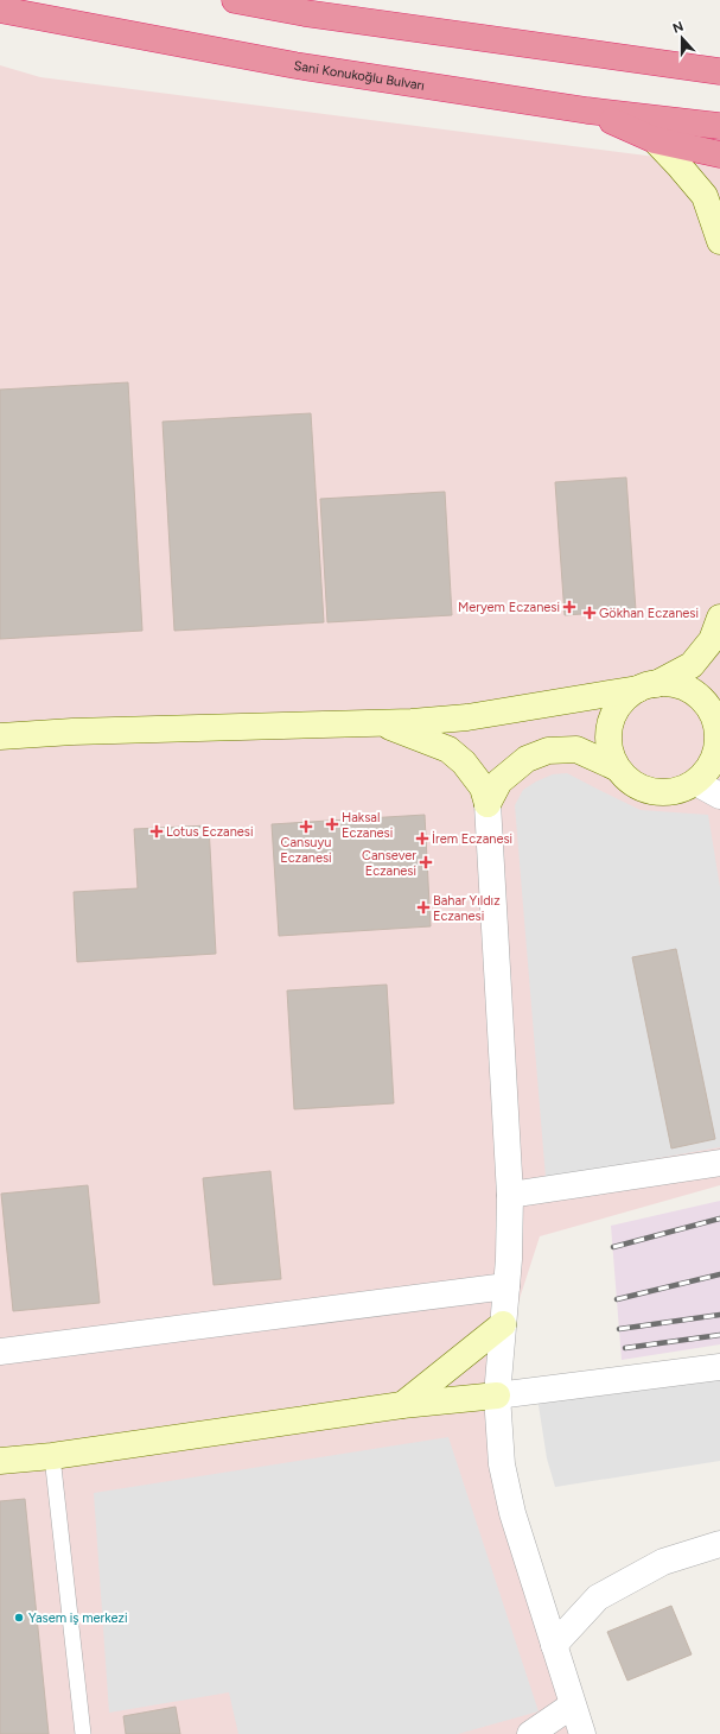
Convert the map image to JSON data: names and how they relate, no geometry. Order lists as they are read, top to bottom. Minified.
{"streets":{"highway":["Sani Konukoğlu Bulvarı"]},"places":{"health":["Meryem Eczanesi","Gökhan Eczanesi","Haksal Eczanesi","Cansuyu Eczanesi","Lotus Eczanesi","İrem Eczanesi","Cansever Eczanesi","Bahar Yıldız Eczanesi"],"other":["Yasem iş merkezi"]},"north":"top"}
